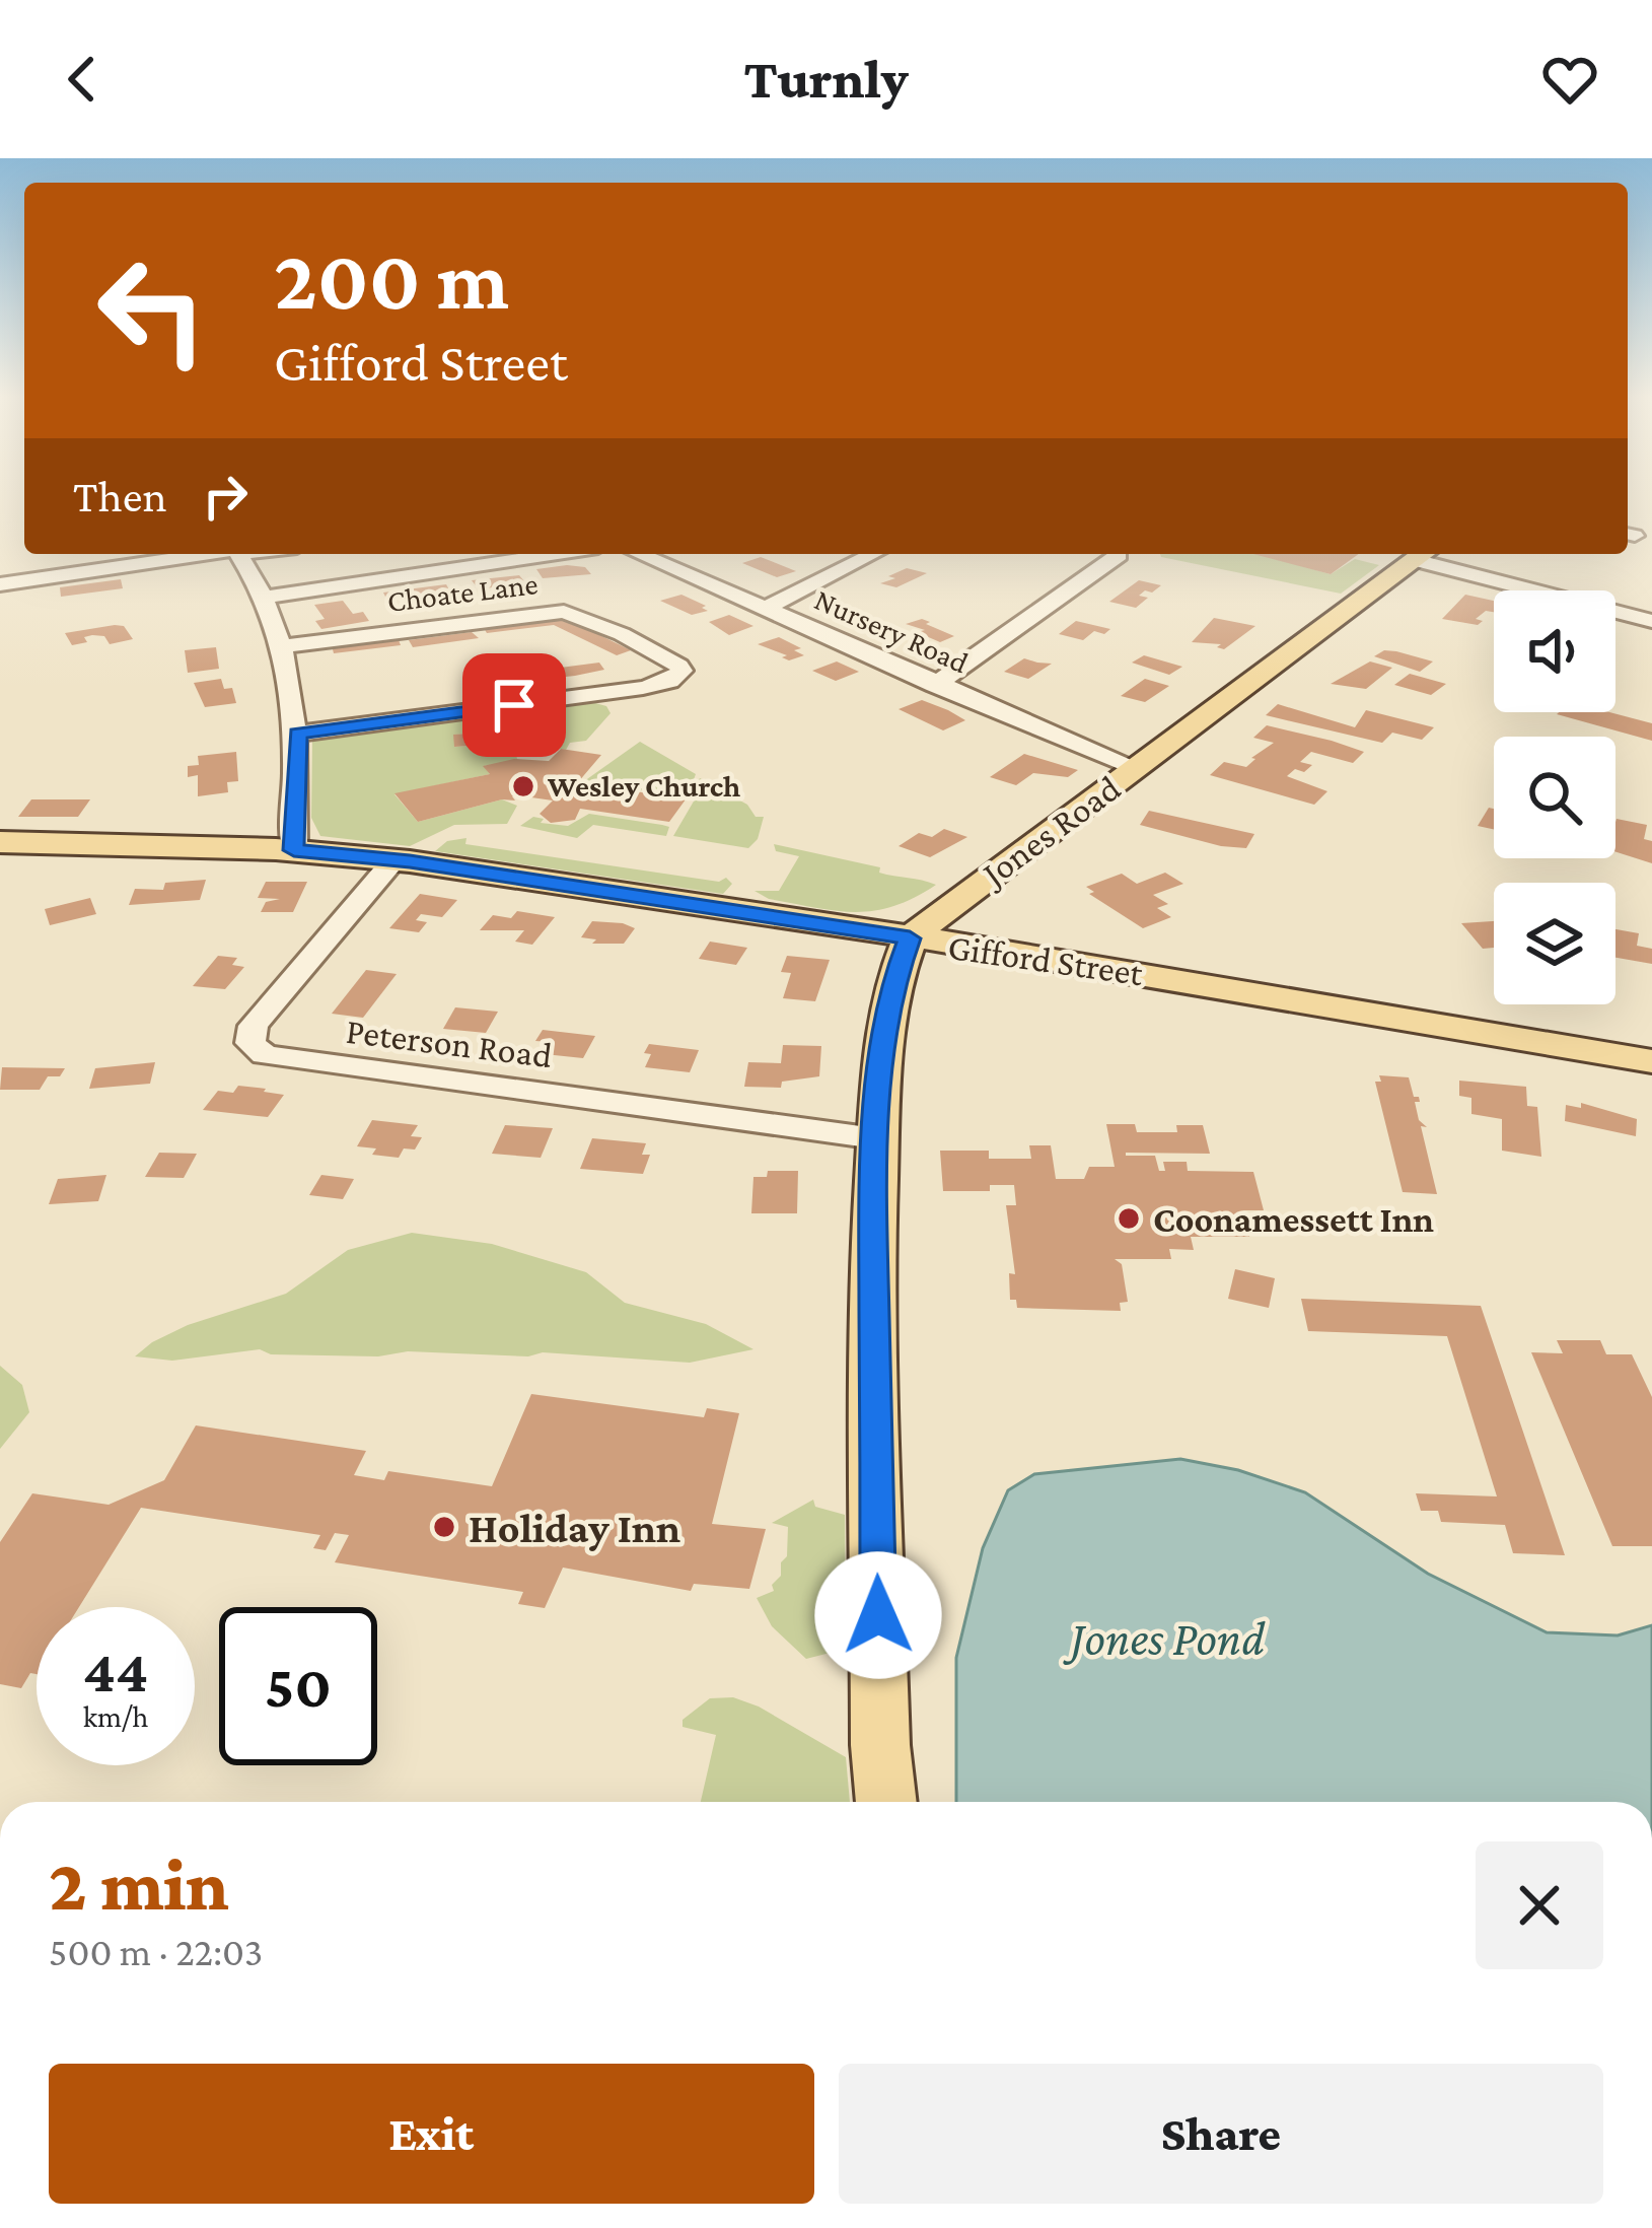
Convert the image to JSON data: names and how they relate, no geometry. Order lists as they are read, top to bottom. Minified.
{"streets":{"main road":["Jones Road","Gifford Street"],"street":["Choate Lane","Nursery Road","Peterson Road"]},"crossings":[["Nursery Road","Jones Road"],["Jones Road","Gifford Street"],["Gifford Street","Peterson Road"]],"water":["Jones Pond"],"places":["Wesley Church","Coonamessett Inn","Holiday Inn"],"page":{"header":"Turnly","turn":["200 m","Gifford Street"],"then":"Then","speed":"44 km/h","limit":"50","heading":["2 min","500 m · 22:03"],"buttons":["Exit","Share"]}}
